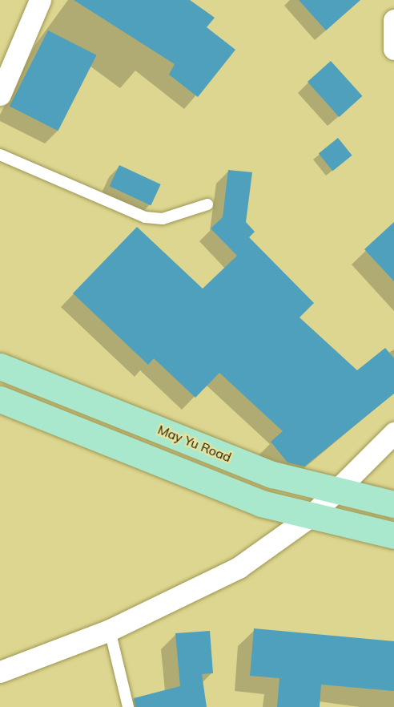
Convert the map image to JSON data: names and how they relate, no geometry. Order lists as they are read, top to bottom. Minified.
{"streets":{"main road":["May Yu Road"]}}
